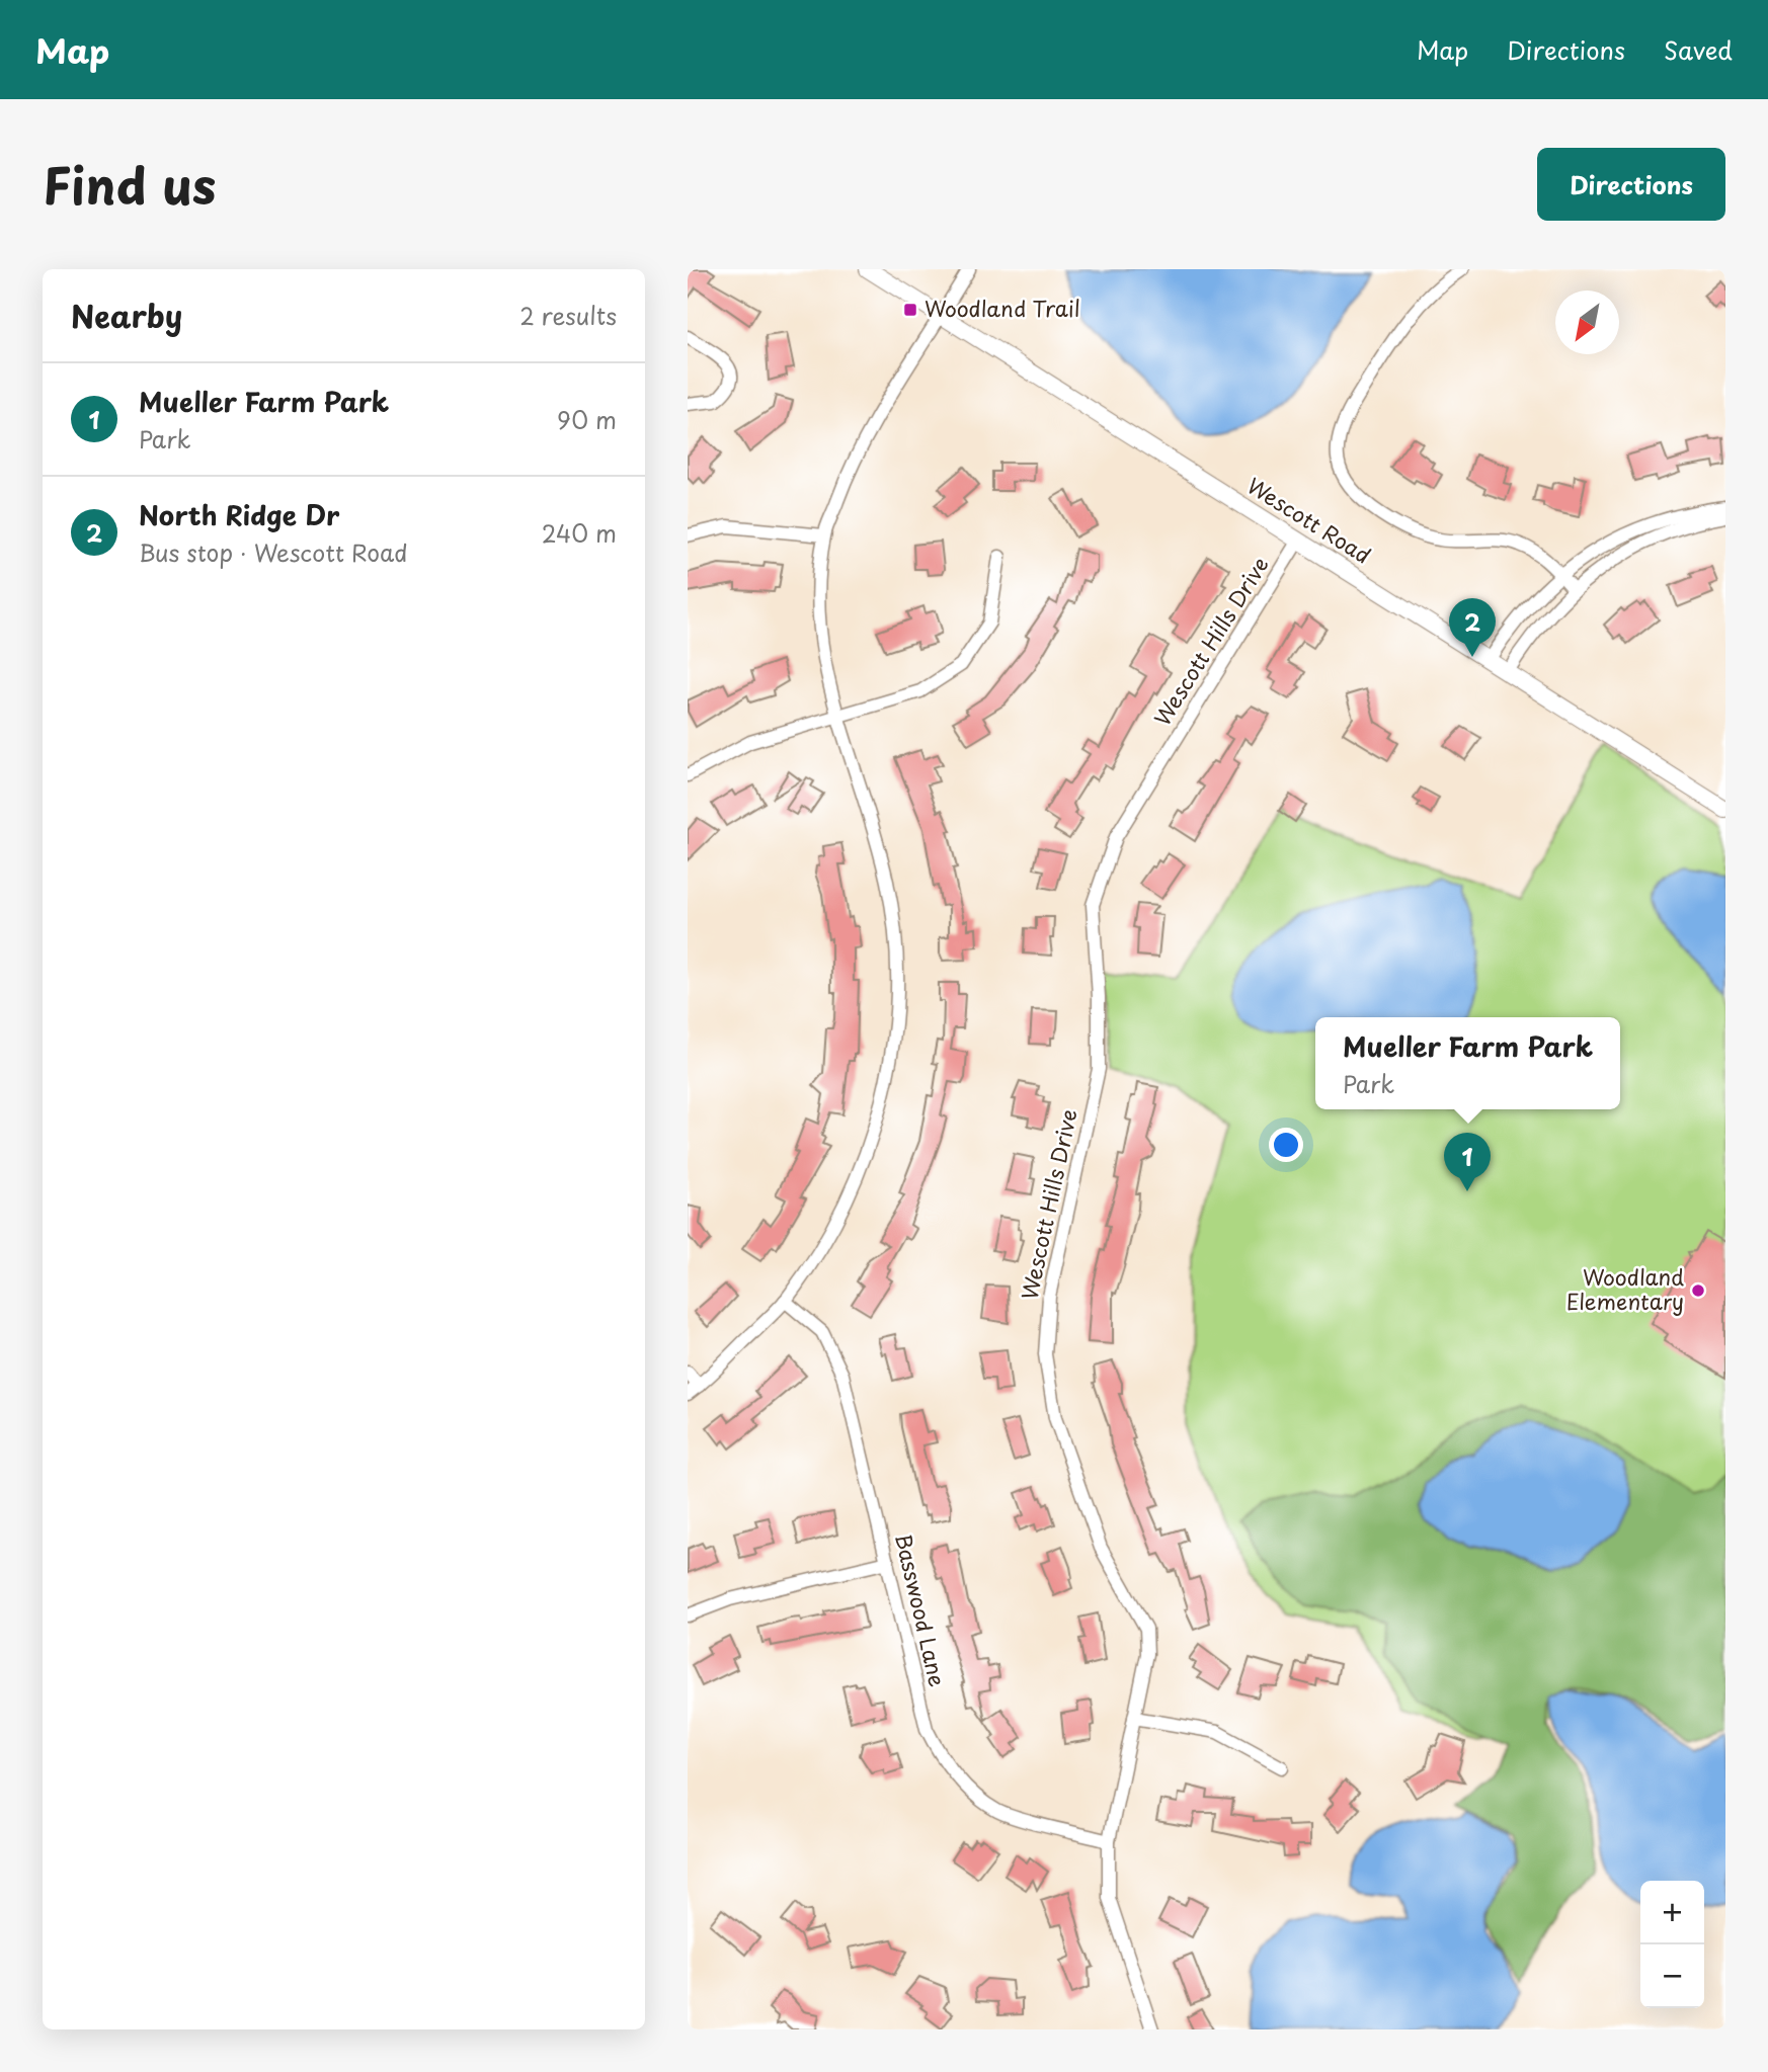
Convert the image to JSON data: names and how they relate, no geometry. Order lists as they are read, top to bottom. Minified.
{"streets":{"street":["Wescott Road","Wescott Hills Drive","Basswood Lane"]},"crossings":[["Wescott Road","Wescott Hills Drive"],["Wescott Hills Drive","Basswood Lane"]],"places":{"transit":["Woodland Trail"],"other":["Woodland Elementary"]},"north":"bottom left","page":{"header":"Map","nav":["Map","Directions","Saved"],"title":"Find us","buttons":"Directions","heading":["Nearby","2 results"],"list":[{"mark":"1","name":"Mueller Farm Park","note":"Park","value":"90 m"},{"mark":"2","name":"North Ridge Dr","note":"Bus stop · Wescott Road","value":"240 m"}],"pins":["2","1"],"popup":["Mueller Farm Park","Park"],"map_buttons":["+","−"]}}
